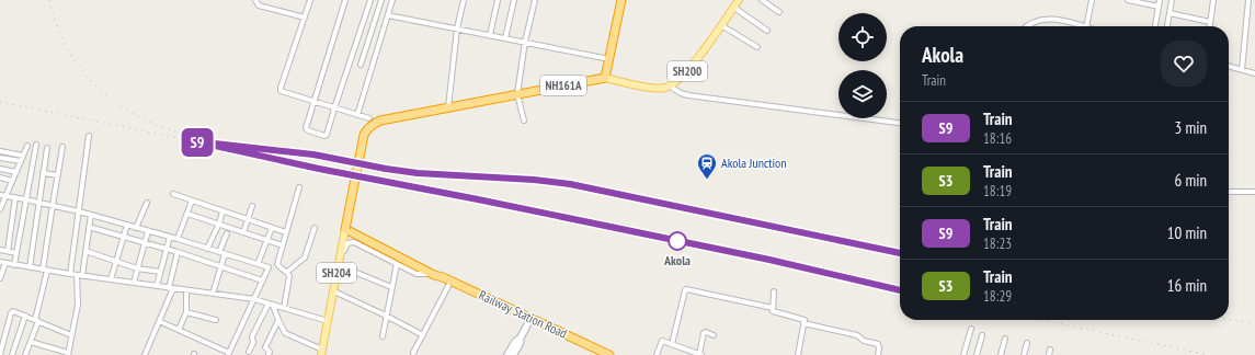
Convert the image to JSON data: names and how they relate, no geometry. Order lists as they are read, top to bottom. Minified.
{"streets":{"highway":["NH161A","Railway Station Road"],"main road":["SH200","SH204"]},"crossings":[["SH200","NH161A"],["NH161A","SH204"],["NH161A","Railway Station Road"],["SH204","Railway Station Road"]],"places":{"station":["Akola Junction"],"other":["Akola"]},"page":{"on_map":"S9","heading":["Akola","Train"],"list":[{"mark":"S9","name":"Train","note":"18:16","value":"3 min"},{"mark":"S3","name":"Train","note":"18:19","value":"6 min"},{"mark":"S9","name":"Train","note":"18:23","value":"10 min"},{"mark":"S3","name":"Train","note":"18:29","value":"16 min"}]}}
